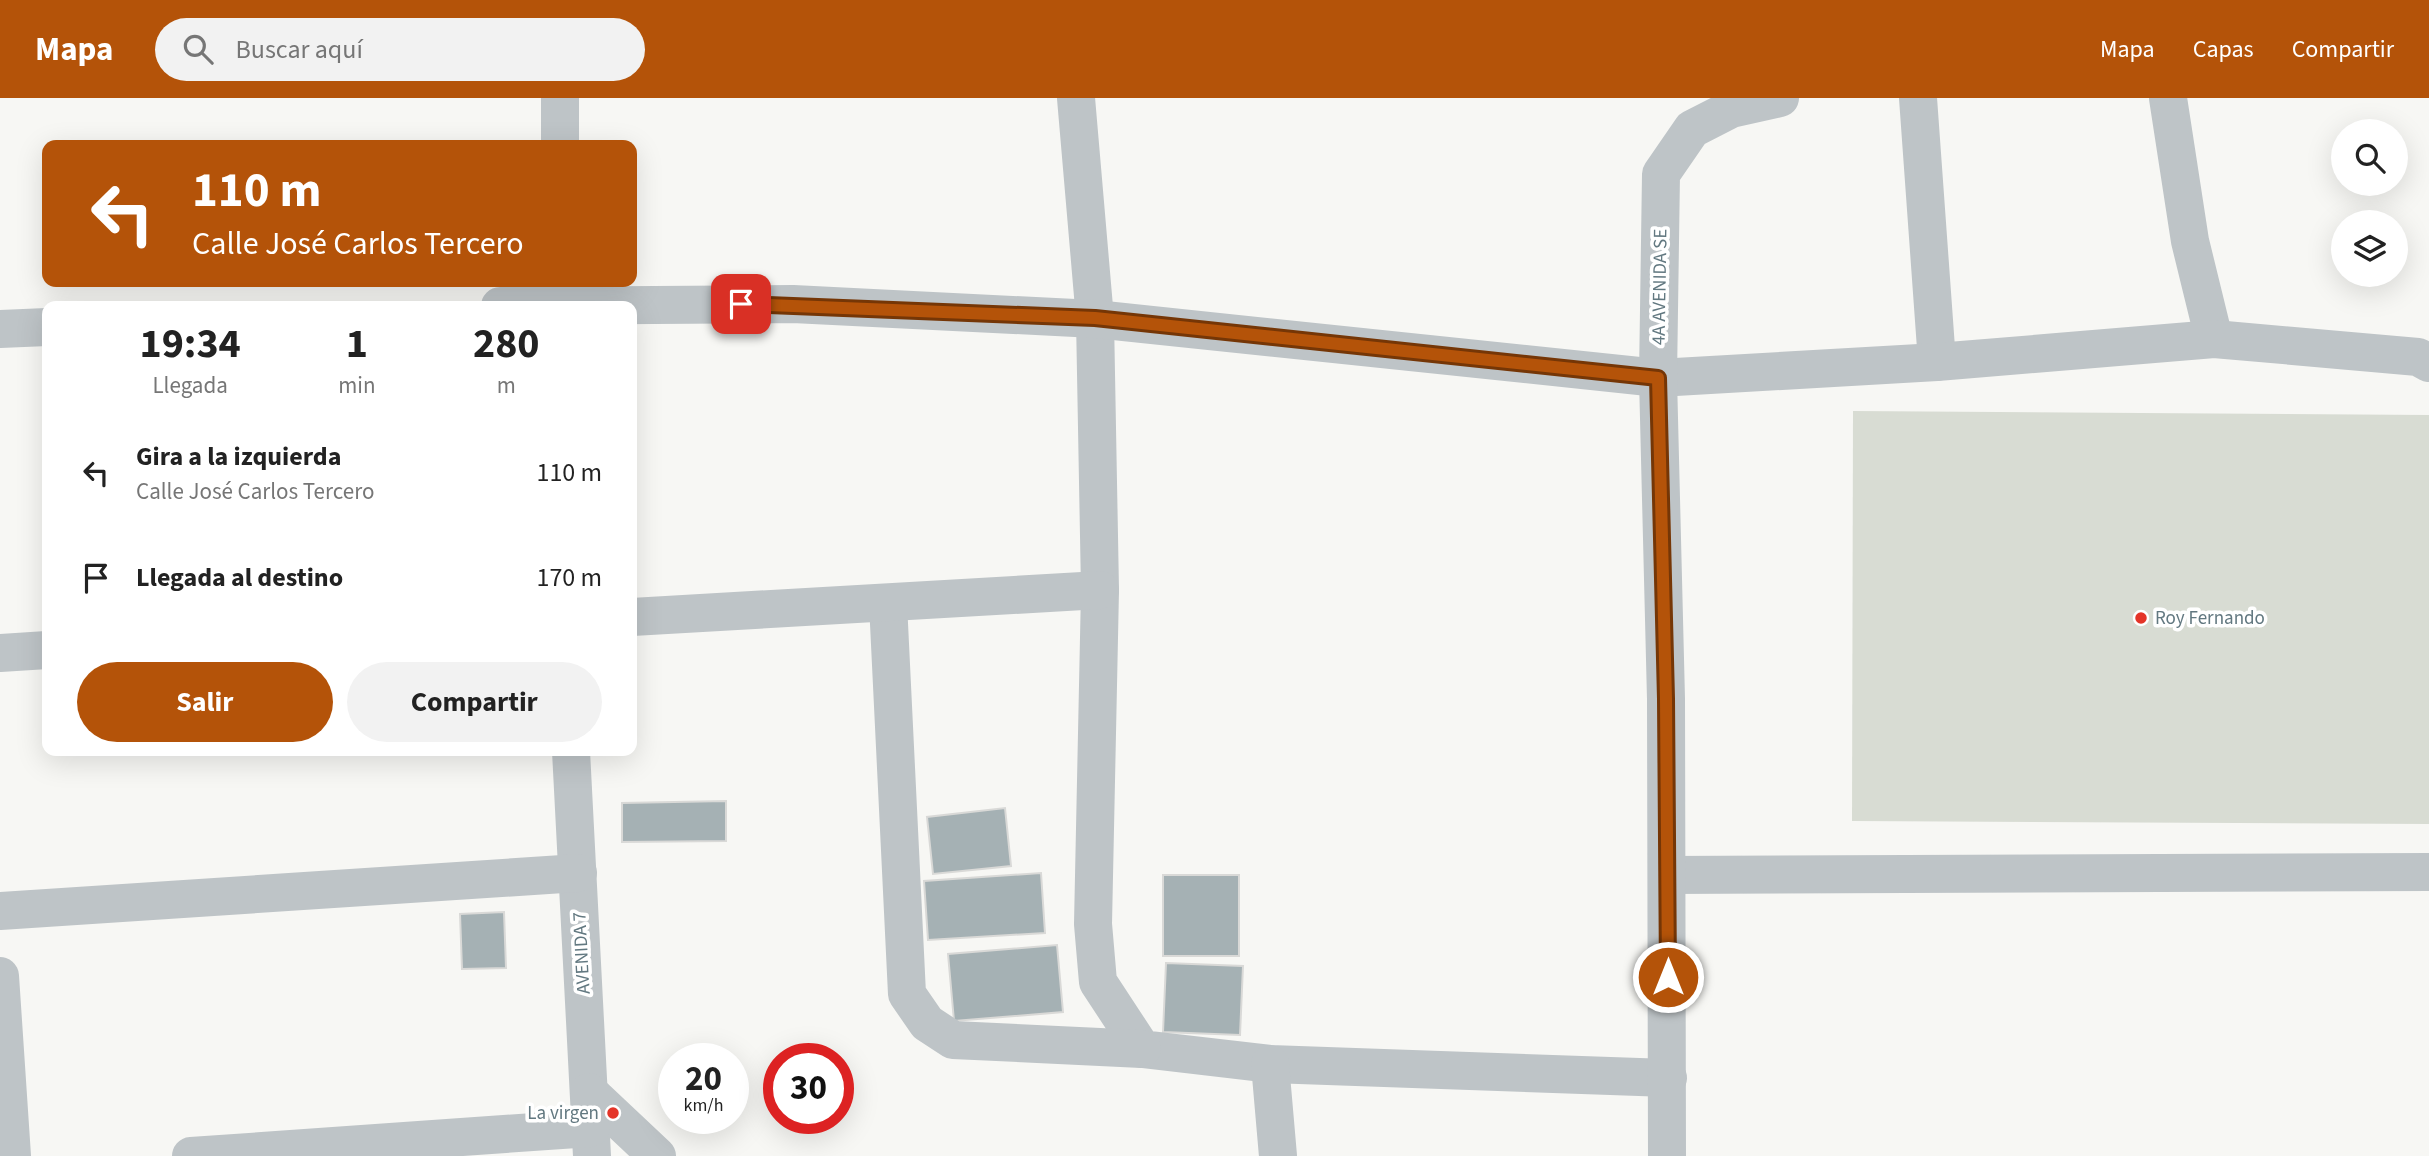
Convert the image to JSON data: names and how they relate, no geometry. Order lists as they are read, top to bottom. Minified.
{"streets":{"street":["4A AVENIDA SE","AVENIDA 7"]},"places":["Roy Fernando","La virgen"],"page":{"header":"Mapa","search":"Buscar aquí","nav":["Mapa","Capas","Compartir"],"turn":["110 m","Calle José Carlos Tercero"],"eta":["19:34","Llegada","1","min","280","m"],"list":[{"name":"Gira a la izquierda","note":"Calle José Carlos Tercero","value":"110 m"},{"name":"Llegada al destino","value":"170 m"}],"buttons":["Salir","Compartir"],"speed":"20 km/h","limit":"30"}}
